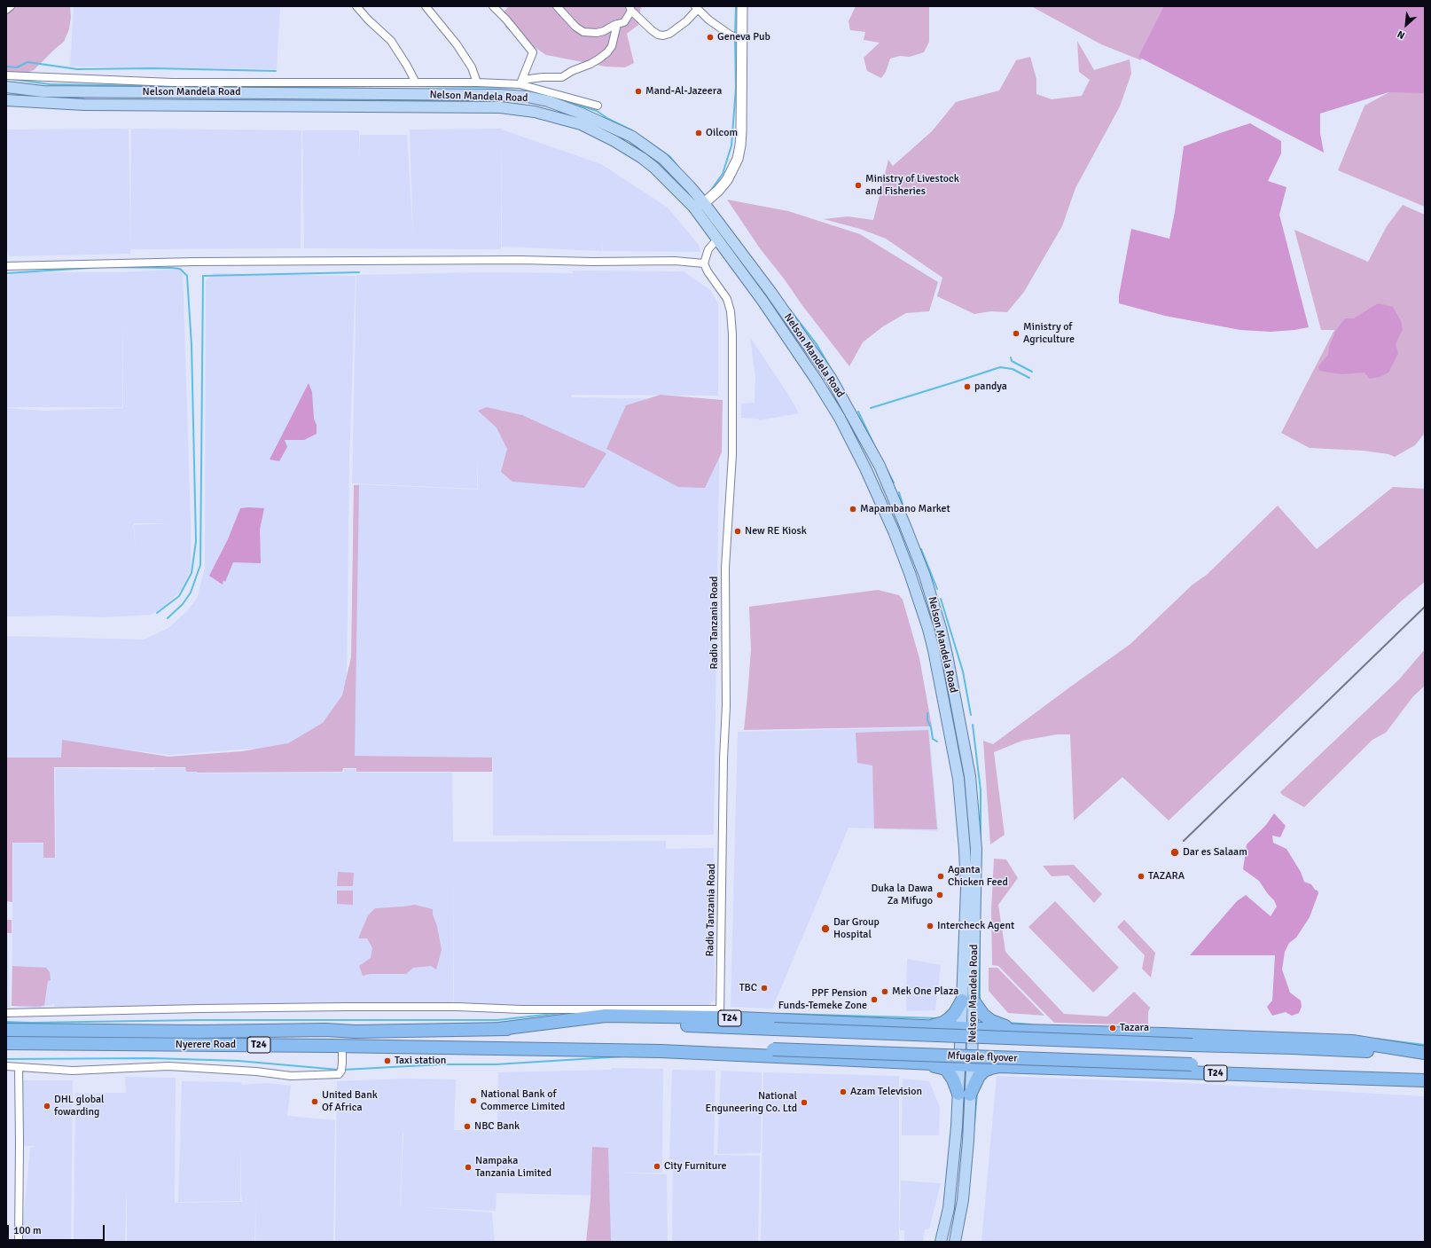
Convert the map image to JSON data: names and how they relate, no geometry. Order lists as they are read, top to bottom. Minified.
{"streets":{"highway":["T24","Nyerere Road","Mfugale flyover"],"main road":["Nelson Mandela Road"],"street":["Radio Tanzania Road"]},"crossings":[["Nelson Mandela Road","T24"],["Radio Tanzania Road","T24"],["T24","Nyerere Road"],["T24","Mfugale flyover"],["Nyerere Road","Mfugale flyover"]],"places":["Geneva Pub","Mand-Al-Jazeera","Oilcom","Ministry of Livestock and Fisheries","Ministry of Agriculture","pandya","Mapambano Market","New RE Kiosk","Dar es Salaam","Aganta Chicken Feed","TAZARA","Duka la Dawa Za Mifugo","Intercheck Agent","Dar Group Hospital","TBC","Mek One Plaza","PPF Pension Funds-Temeke Zone","Tazara","Taxi station","Azam Television","National Bank of Commerce Limited","United Bank Of Africa","National Enguneering Co. Ltd","DHL global fowarding","NBC Bank","City Furniture","Nampaka Tanzania Limited"],"scale_bar":"100 m","north":"bottom left"}
